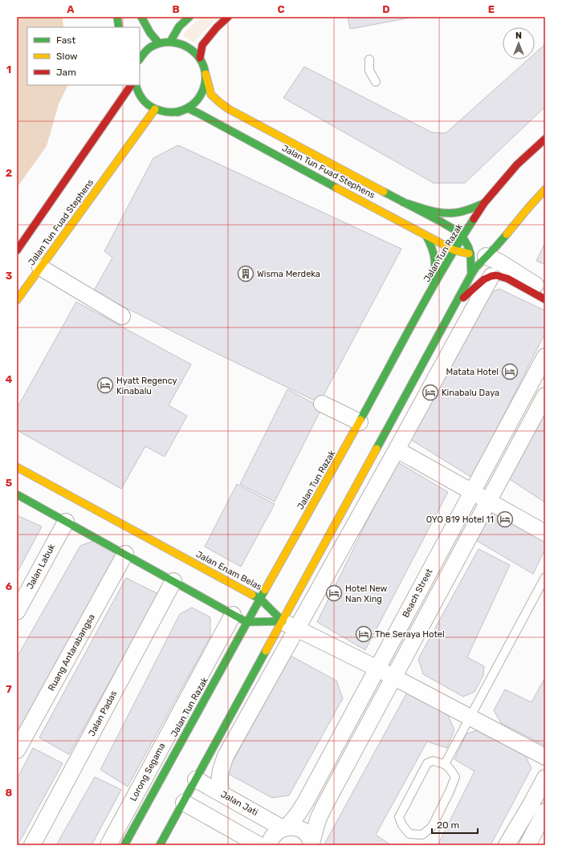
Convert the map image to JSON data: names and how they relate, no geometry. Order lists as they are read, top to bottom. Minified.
{"streets":{"main road":["Jalan Tun Fuad Stephens","Jalan Tun Razak","Jalan Enam Belas"],"street":["Jalan Labuk","Beach Street","Ruang Antarabangsa","Jalan Padas","Lorong Segama","Jalan Jati"]},"crossings":[["Jalan Tun Fuad Stephens","Jalan Tun Razak"],["Jalan Tun Razak","Jalan Enam Belas"],["Jalan Tun Razak","Lorong Segama"],["Beach Street","Jalan Jati"]],"places":{"building":["Wisma Merdeka"],"hotel":["Matata Hotel","Hyatt Regency Kinabalu","Kinabalu Daya","OYO 819 Hotel 11","Hotel New Nan Xing","The Seraya Hotel"]},"legend":["Fast","Slow","Jam"],"scale_bar":"20 m","north":"top","grid":{"columns":["A","B","C","D","E"],"rows":["1","2","3","4","5","6","7","8"]}}
